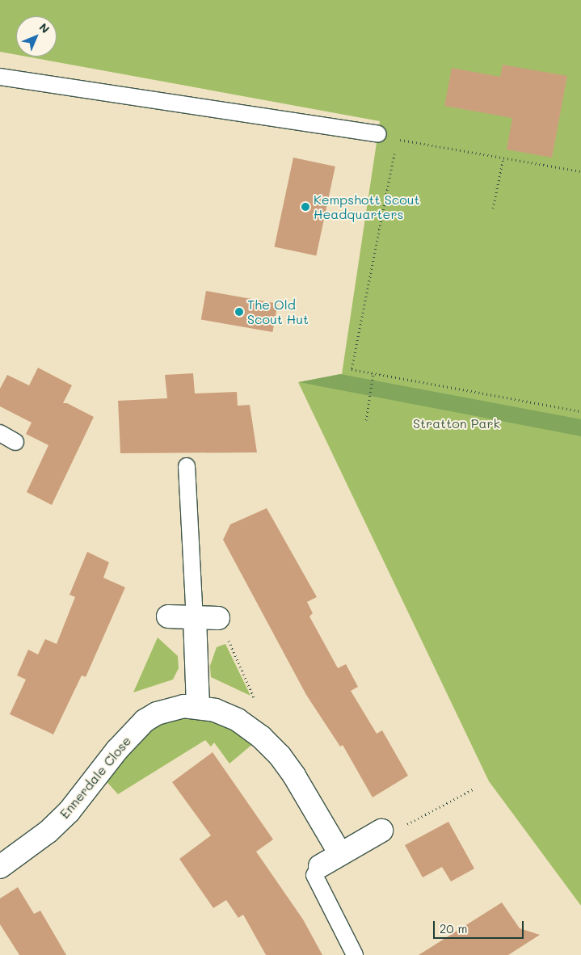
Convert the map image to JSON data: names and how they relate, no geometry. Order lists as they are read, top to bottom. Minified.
{"streets":{"street":["Ennerdale Close"]},"parks":["Stratton Park"],"places":["Kempshott Scout Headquarters","The Old Scout Hut"],"scale_bar":"20 m","north":"top right"}
